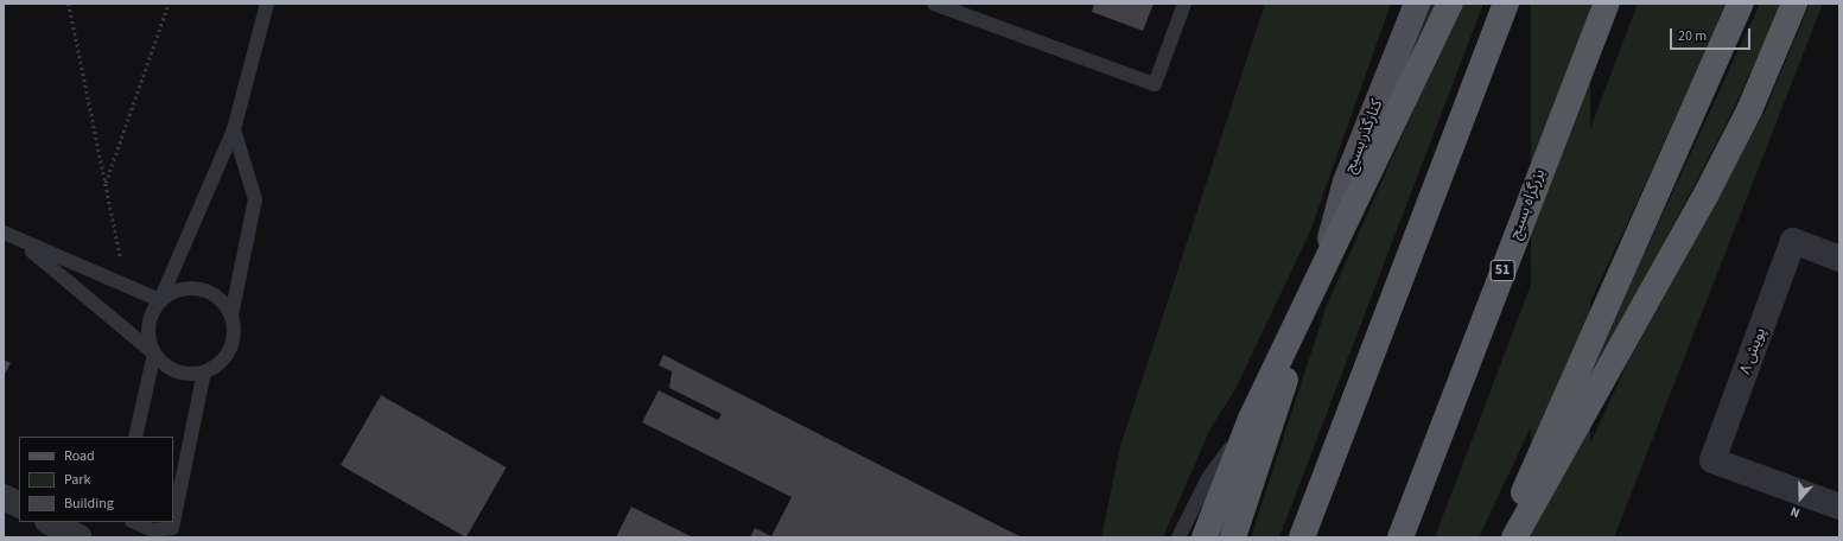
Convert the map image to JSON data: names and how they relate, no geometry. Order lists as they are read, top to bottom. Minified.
{"streets":{"highway":["بزرگراه بسیج","51"],"main road":["کنارگذر بسیج"],"street":["پویش ۸"]},"legend":["Road","Park","Building"],"scale_bar":"20 m","north":"bottom"}
